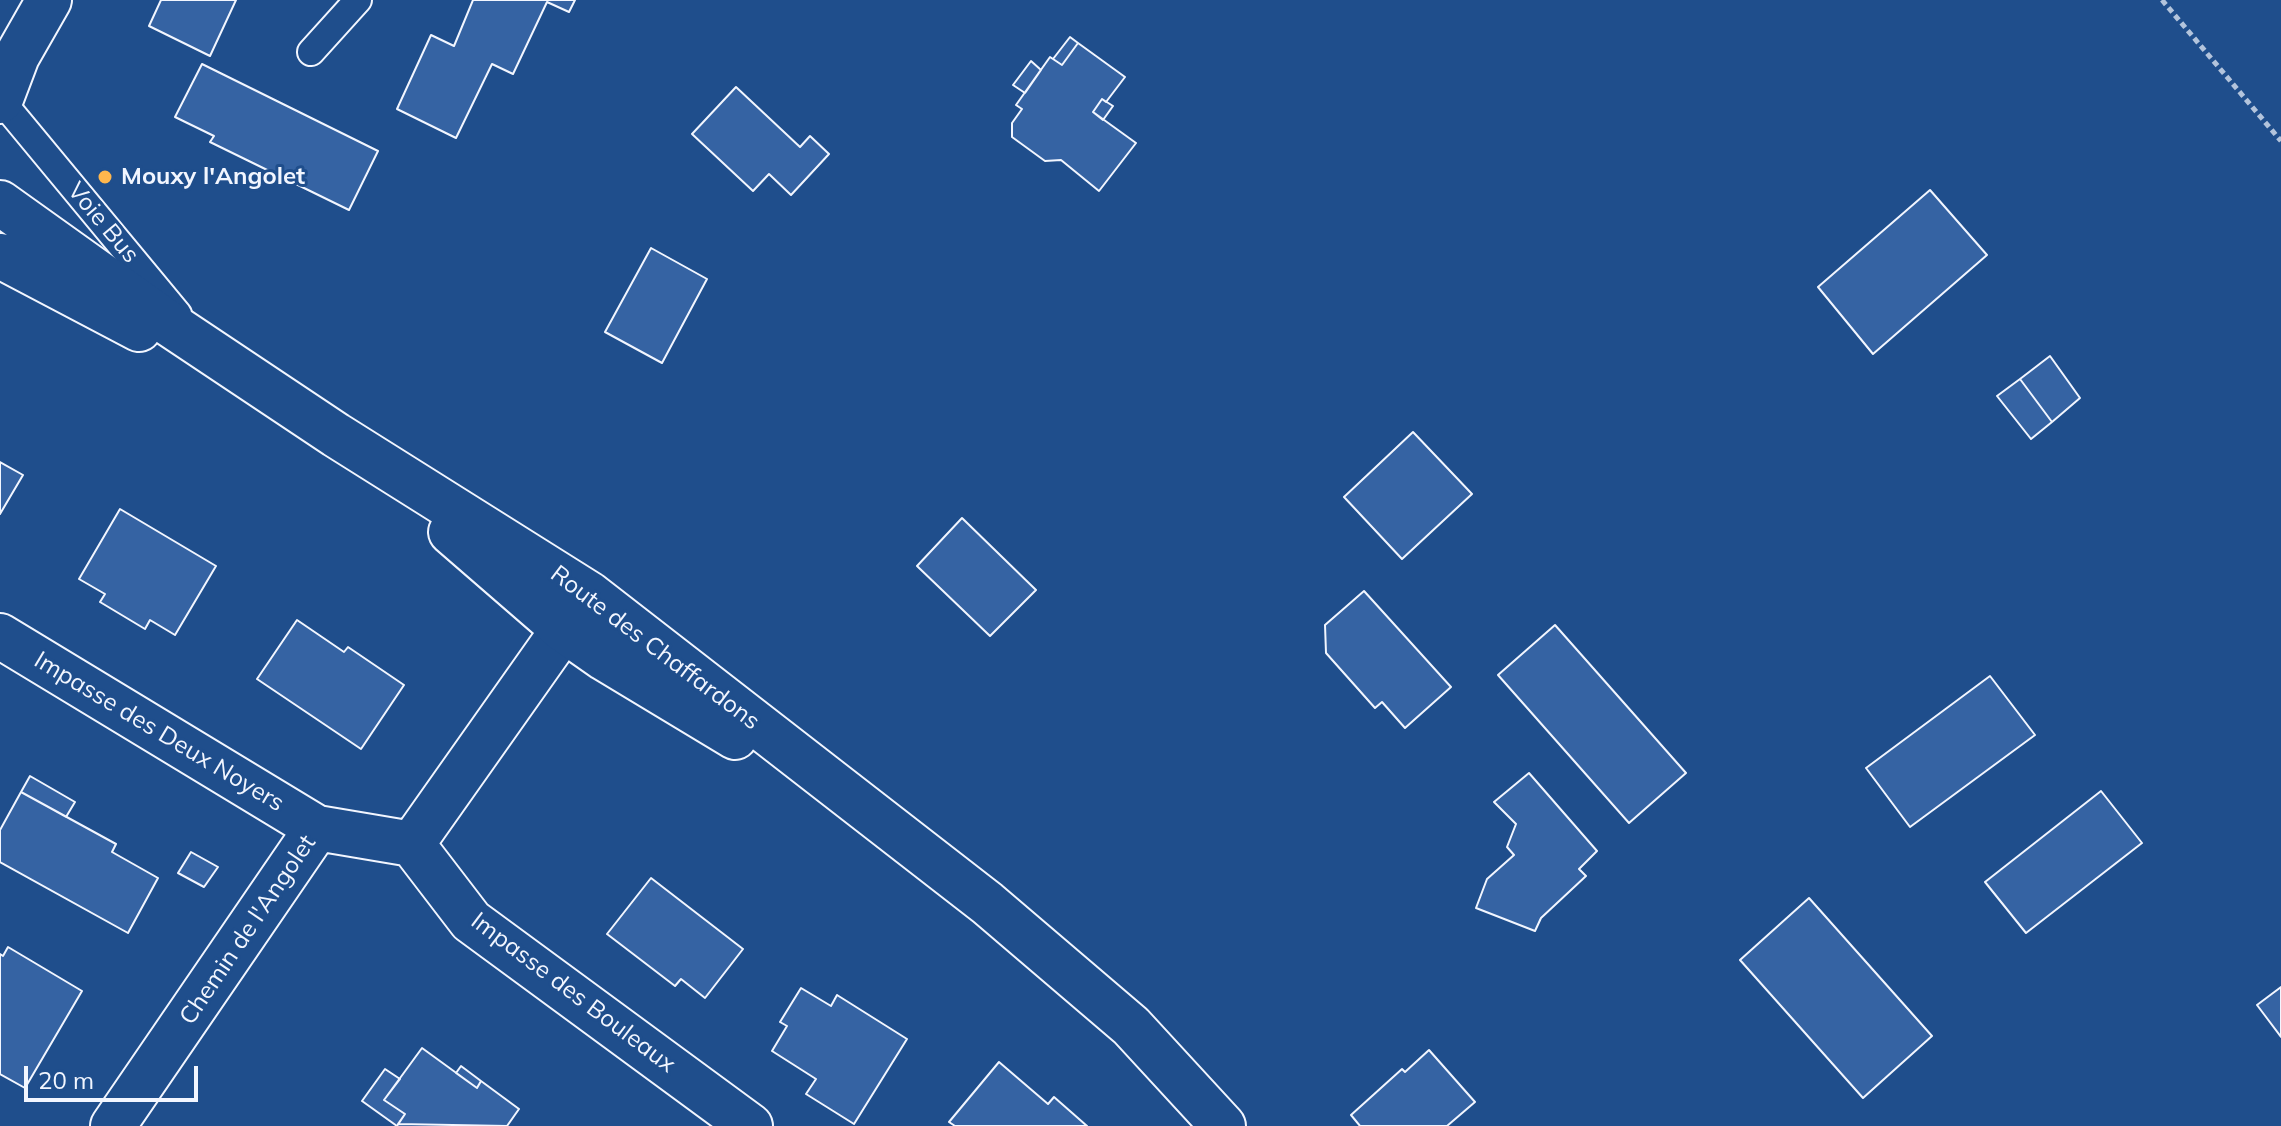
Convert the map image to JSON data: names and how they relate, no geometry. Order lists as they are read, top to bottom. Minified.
{"streets":{"main road":["Route des Chaffardons","Impasse des Deux Noyers","Chemin de l'Angolet","Impasse des Bouleaux"],"lane":["Voie Bus"]},"crossings":[["Voie Bus","Route des Chaffardons"],["Impasse des Deux Noyers","Chemin de l'Angolet"],["Chemin de l'Angolet","Impasse des Bouleaux"]],"places":["Mouxy l'Angolet"],"scale_bar":"20 m"}
